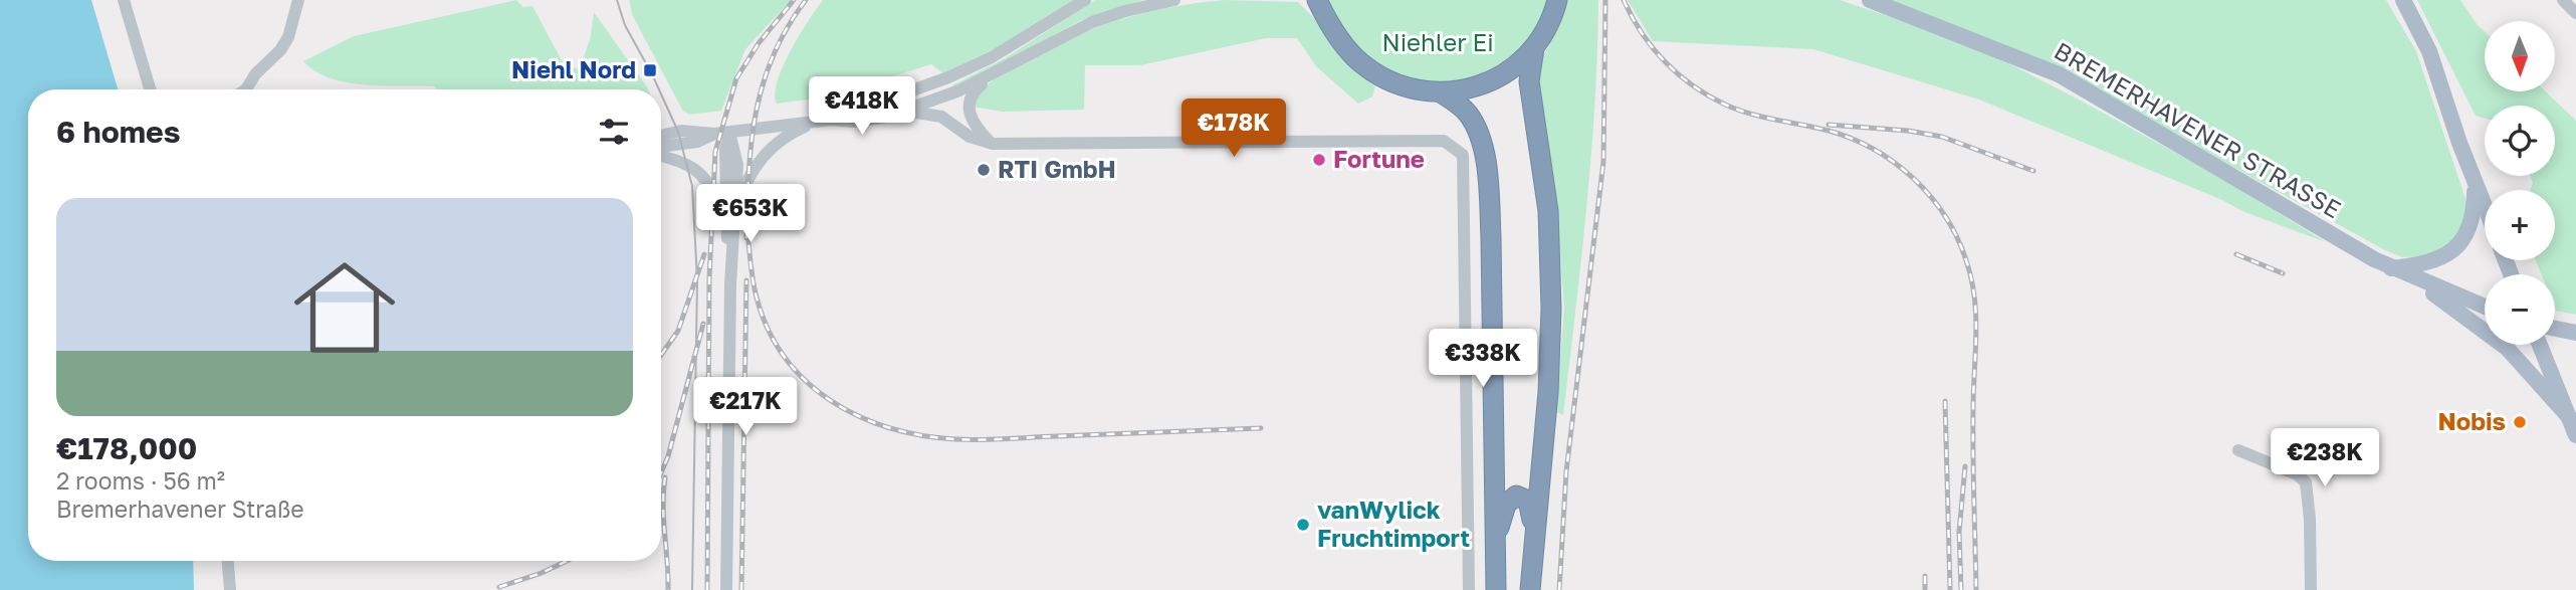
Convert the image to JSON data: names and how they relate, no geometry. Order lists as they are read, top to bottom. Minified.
{"streets":{"main road":["BREMERHAVENER STRASSE"]},"parks":["Niehler Ei"],"places":{"transit":["Niehl Nord"],"other":["Fortune","RTI GmbH","Nobis","vanWylick Fruchtimport"]},"north":"bottom","page":{"map_buttons":["+","−"],"price":["€418K","€178K","€653K","€338K","€217K","€238K"],"heading":"6 homes","list":[{"name":"€178,000","note":"2 rooms · 56 m² · Bremerhavener Straße"}]}}
